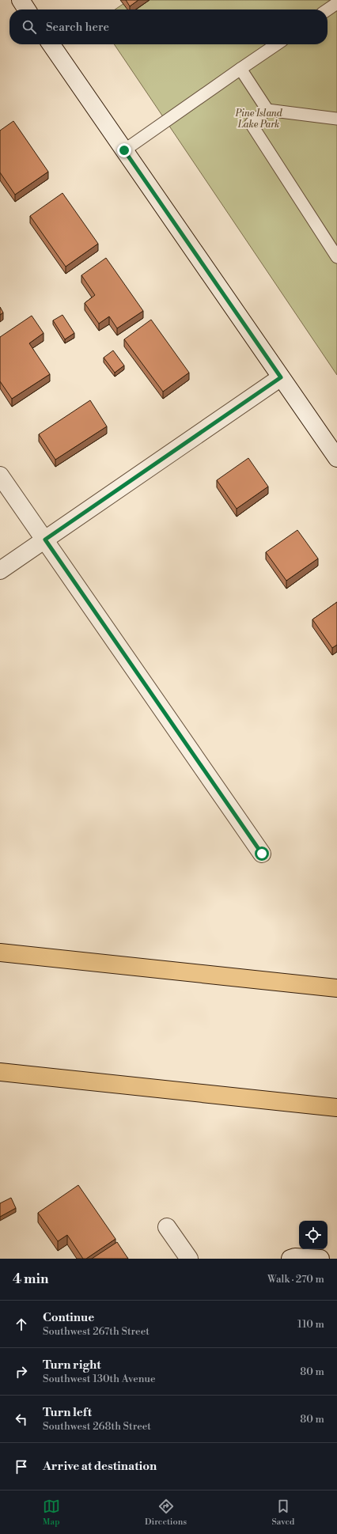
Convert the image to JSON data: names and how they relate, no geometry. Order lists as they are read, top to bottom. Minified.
{"parks":["Pine Island Lake Park"],"page":{"search":"Search here","heading":["4 min","Walk · 270 m"],"list":[["Continue","Southwest 267th Street","110 m"],["Turn right","Southwest 130th Avenue","80 m"],["Turn left","Southwest 268th Street","80 m"],"Arrive at destination"],"nav":["Map","Directions","Saved"]}}
